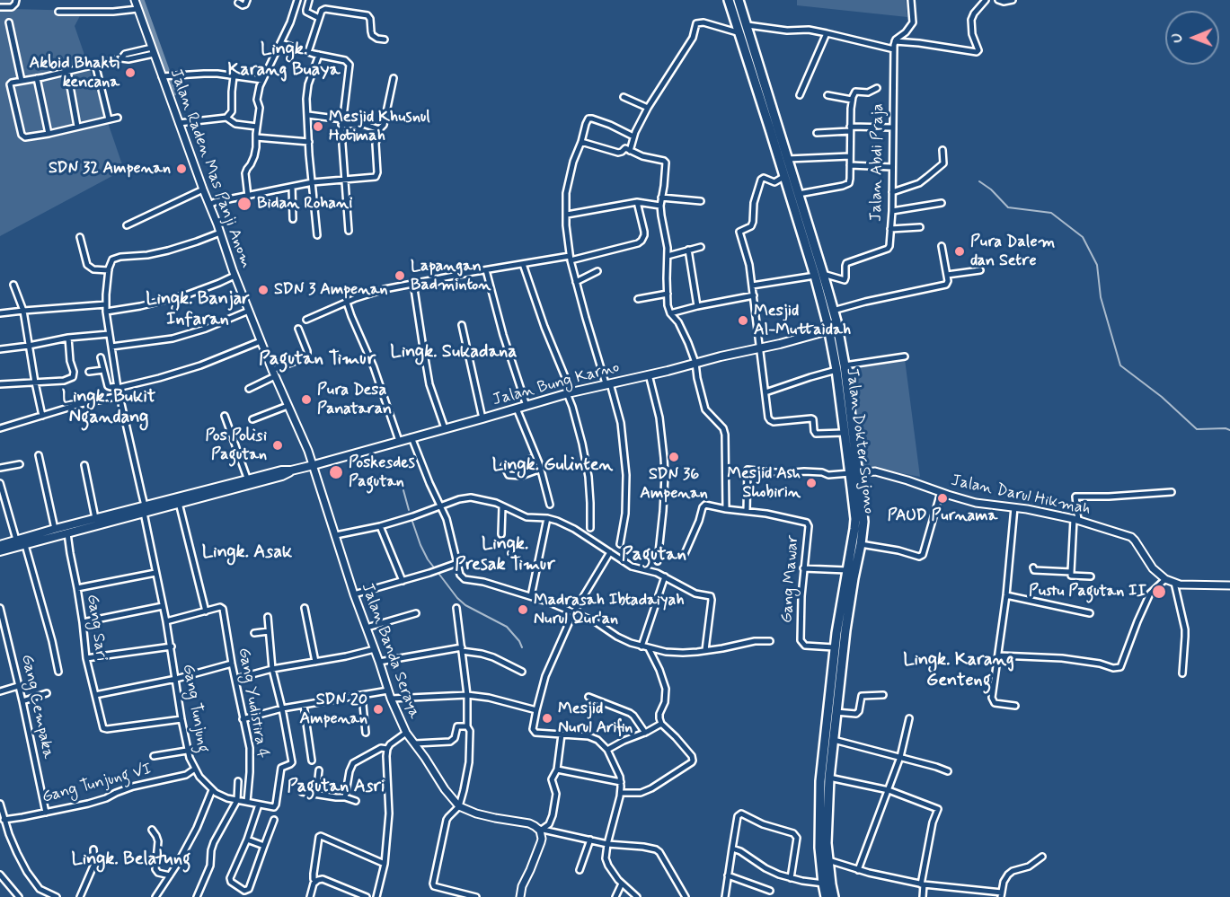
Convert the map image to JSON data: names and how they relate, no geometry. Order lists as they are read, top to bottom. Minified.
{"streets":{"highway":["Jalan Dokter Sujono"],"main road":["Jalan Bung Karno"],"street":["Jalan Abdi Praja","Jalan Raden Mas Panji Anom","Jalan Darul Hikmah","Gang Mawar","Gang Sari","Jalan Banda Seraya","Gang Yudistira 4","Gang Cempaka","Gang Tunjung","Gang Tunjung VI"]},"crossings":[["Jalan Abdi Praja","Jalan Dokter Sujono"],["Jalan Raden Mas Panji Anom","Jalan Bung Karno"],["Jalan Raden Mas Panji Anom","Jalan Banda Seraya"],["Jalan Bung Karno","Jalan Dokter Sujono"],["Jalan Bung Karno","Jalan Banda Seraya"],["Jalan Bung Karno","Gang Tunjung"],["Jalan Dokter Sujono","Jalan Darul Hikmah"],["Jalan Dokter Sujono","Gang Mawar"],["Gang Sari","Gang Tunjung"],["Gang Yudistira 4","Gang Tunjung"],["Gang Cempaka","Gang Tunjung VI"],["Gang Tunjung","Gang Tunjung VI"]],"districts":["Lingk. Karang Buaya","Lingk. Banjar Infaran","Lingk. Sukadana","Pagutan Timur","Lingk. Bukit Ngandang","Lingk. Gulinten","Lingk. Presak Timur","Lingk. Asak","Pagutan","Lingk. Karang Genteng","Pagutan Asri","Lingk. Belatung"],"places":["Akbid Bhakti kencana","Mesjid Khusnul Hotimah","SDN 32 Ampenan","Bidan Rohani","Pura Dalem dan Setre","Lapangan Badminton","SDN 3 Ampenan","Mesjid Al-Muttaidah","Pura Desa Panataran","Pos Polisi Pagutan","SDN 36 Ampenan","Poskesdes Pagutan","Mesjid Ash Shobirin","PAUD Purnama","Pustu Pagutan II","Madrasah Ibtadaiyah Nurul Qur'an","SDN 20 Ampenan","Mesjid Nurul Arifin"],"north":"left"}
